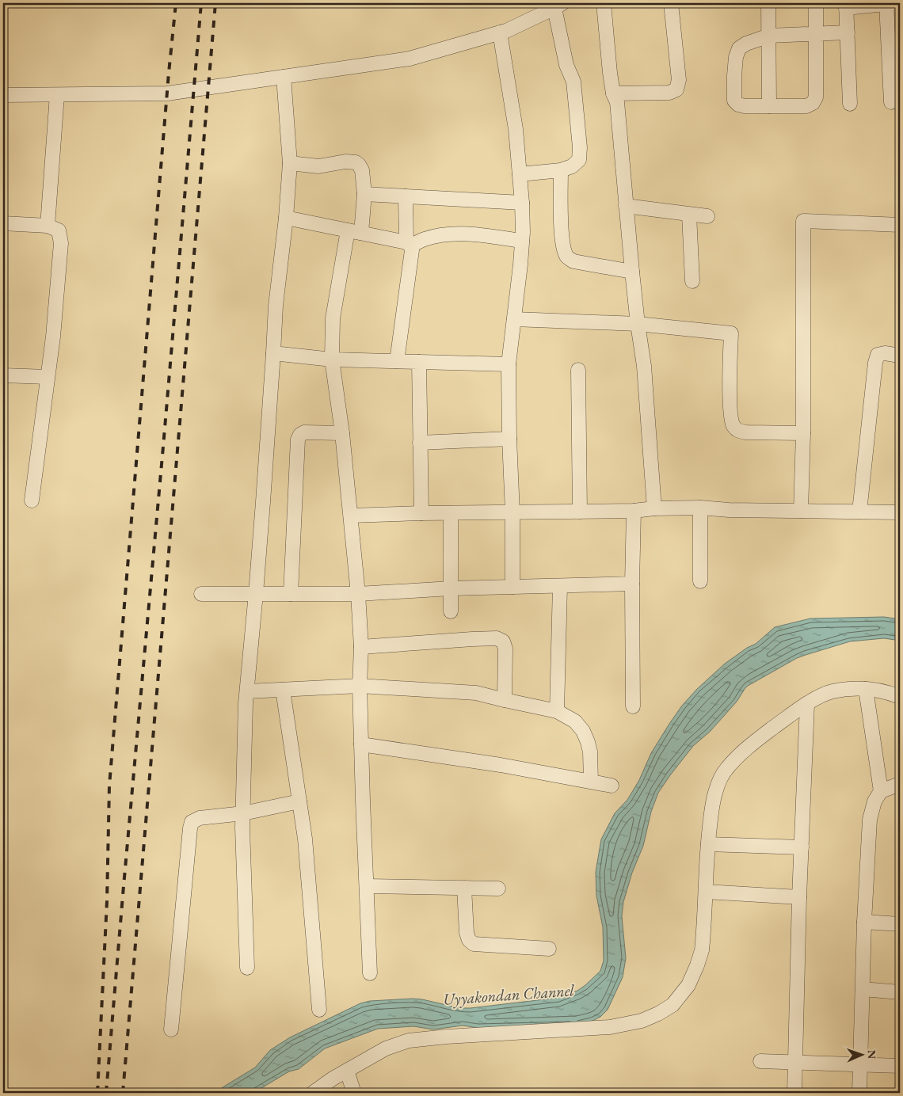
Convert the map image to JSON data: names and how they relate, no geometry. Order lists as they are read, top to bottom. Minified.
{"water":["Uyyakondan Channel"],"north":"right"}
